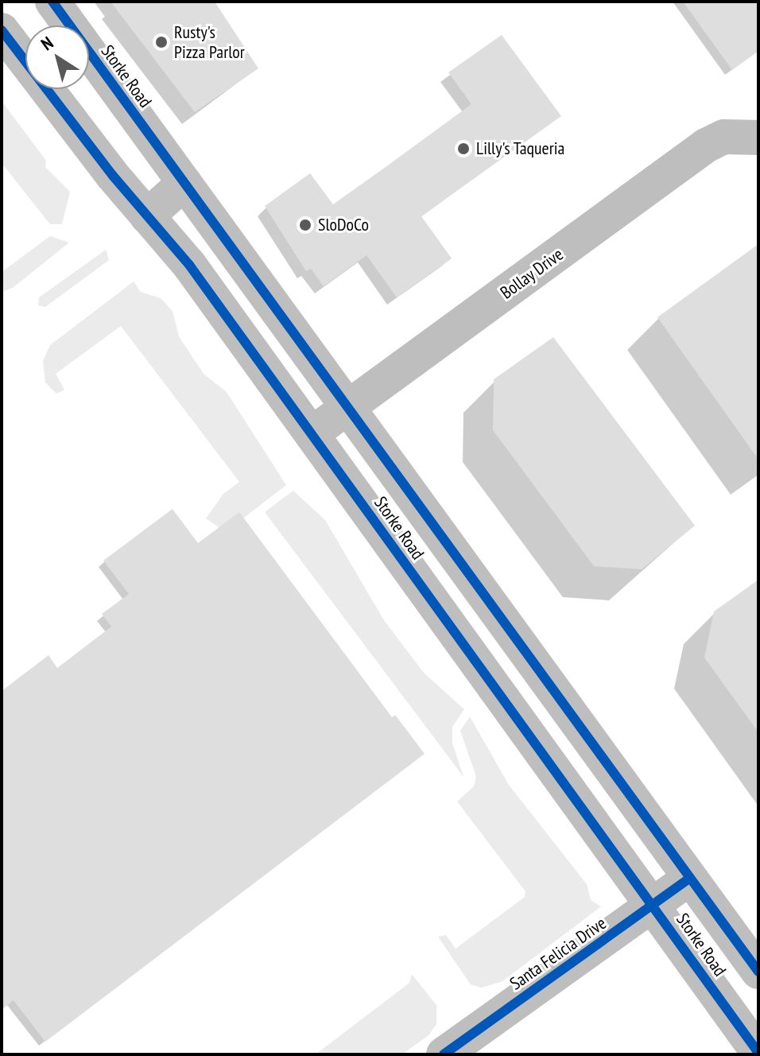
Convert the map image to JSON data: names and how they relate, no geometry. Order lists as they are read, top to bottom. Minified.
{"streets":{"main road":["Storke Road","Bollay Drive","Santa Felicia Drive"]},"crossings":[["Storke Road","Bollay Drive"],["Storke Road","Santa Felicia Drive"]],"places":["Rusty's Pizza Parlor","Lilly's Taqueria","SloDoCo"],"north":"top left"}
